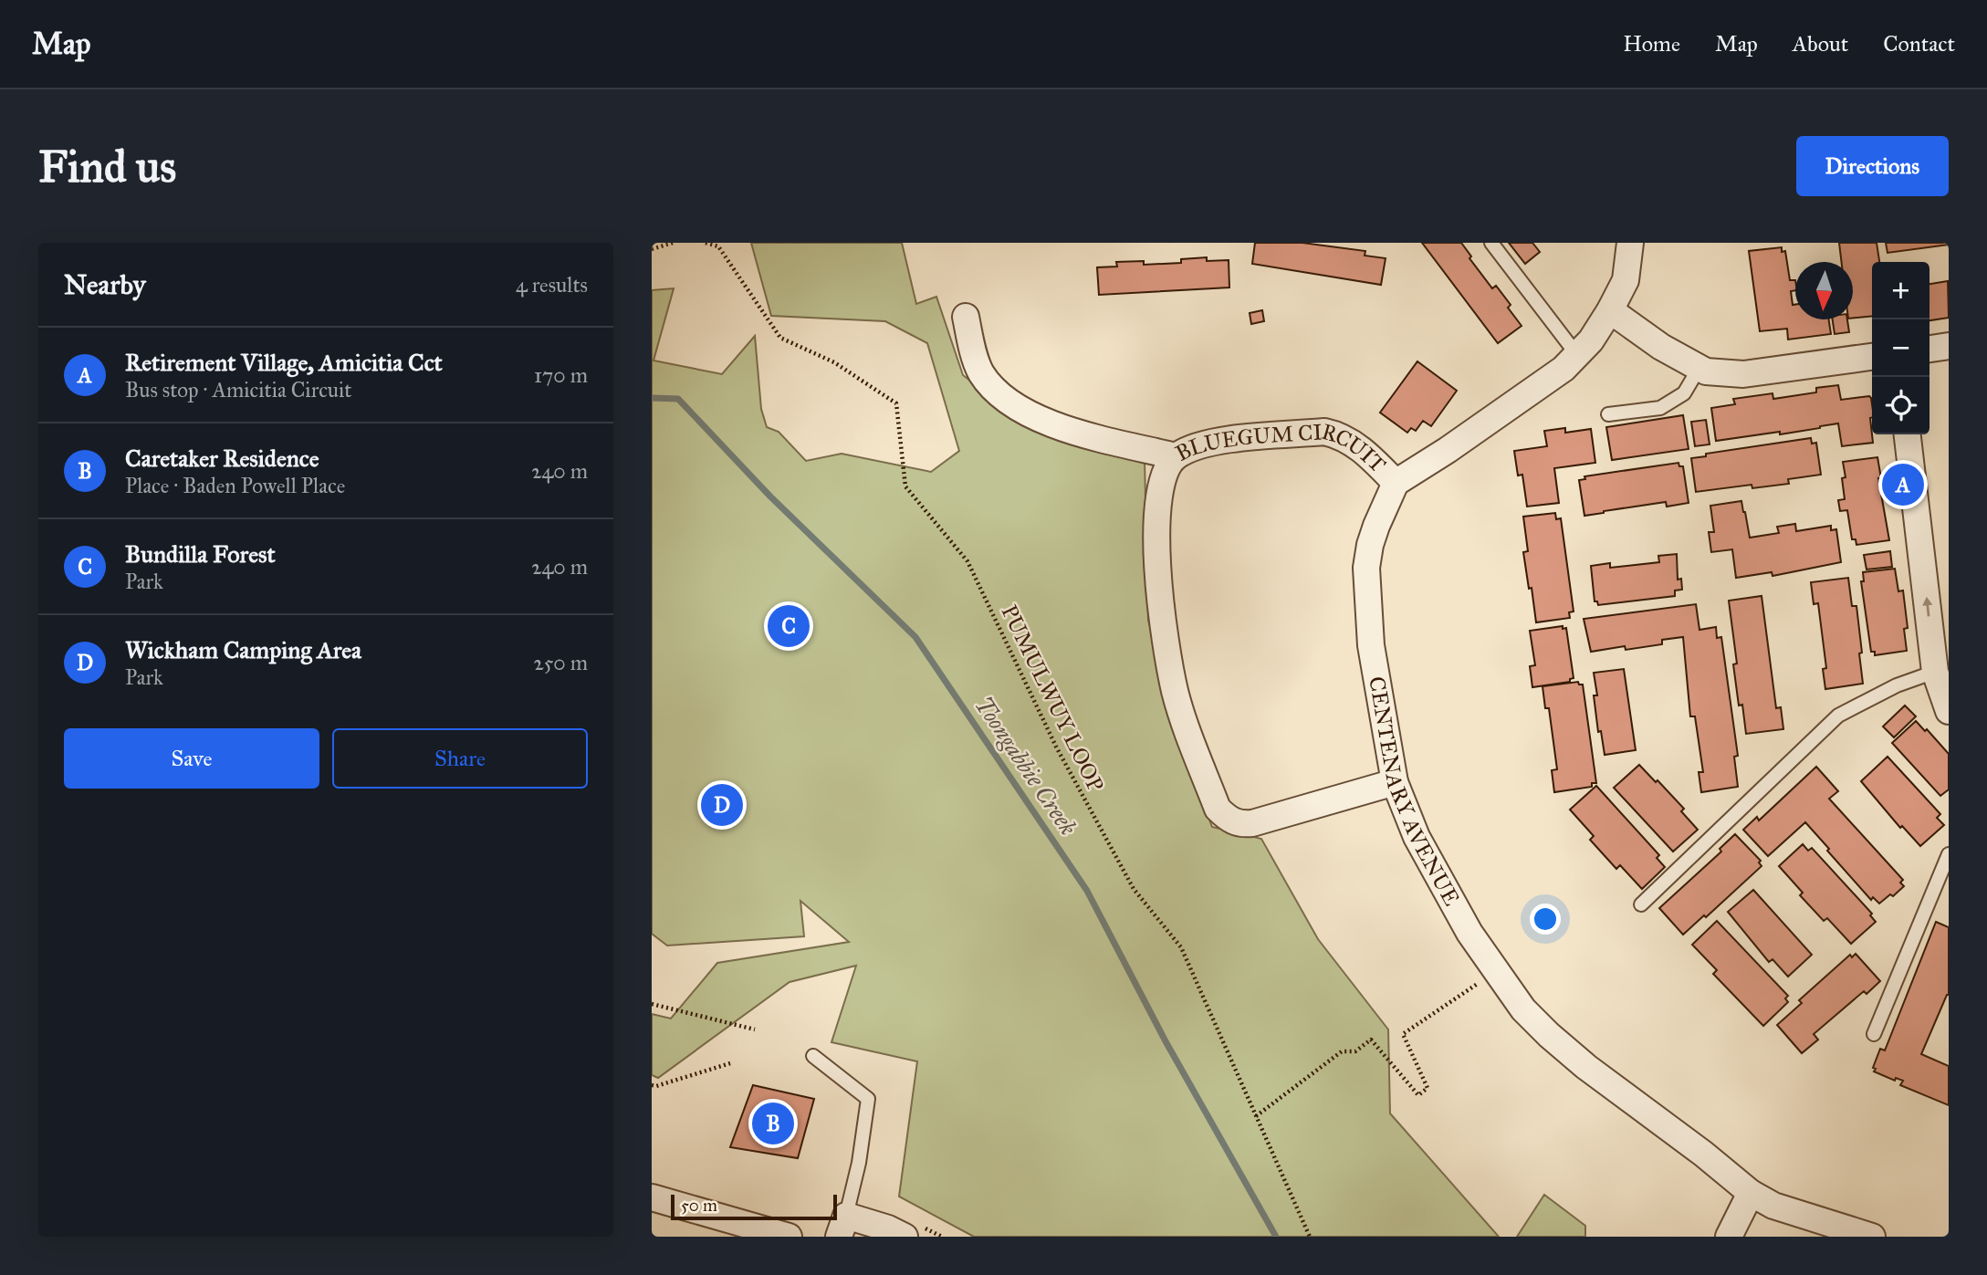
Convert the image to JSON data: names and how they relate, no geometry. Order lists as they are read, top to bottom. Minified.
{"streets":{"street":["BLUEGUM CIRCUIT","CENTENARY AVENUE"],"path":["PUMULWUY LOOP"]},"crossings":[["BLUEGUM CIRCUIT","CENTENARY AVENUE"]],"water":["Toongabbie Creek"],"scale_bar":"50 m","north":"bottom","page":{"header":"Map","nav":["Home","Map","About","Contact"],"buttons":["Directions",["Save","Share"]],"title":"Find us","heading":["Nearby","4 results"],"map_buttons":["+","−"],"list":[{"mark":"A","name":"Retirement Village, Amicitia Cct","note":"Bus stop · Amicitia Circuit","value":"170 m"},{"mark":"B","name":"Caretaker Residence","note":"Place · Baden Powell Place","value":"240 m"},{"mark":"C","name":"Bundilla Forest","note":"Park","value":"240 m"},{"mark":"D","name":"Wickham Camping Area","note":"Park","value":"250 m"}],"pins":["A","C","D","B"],"scale":"50 m"}}
